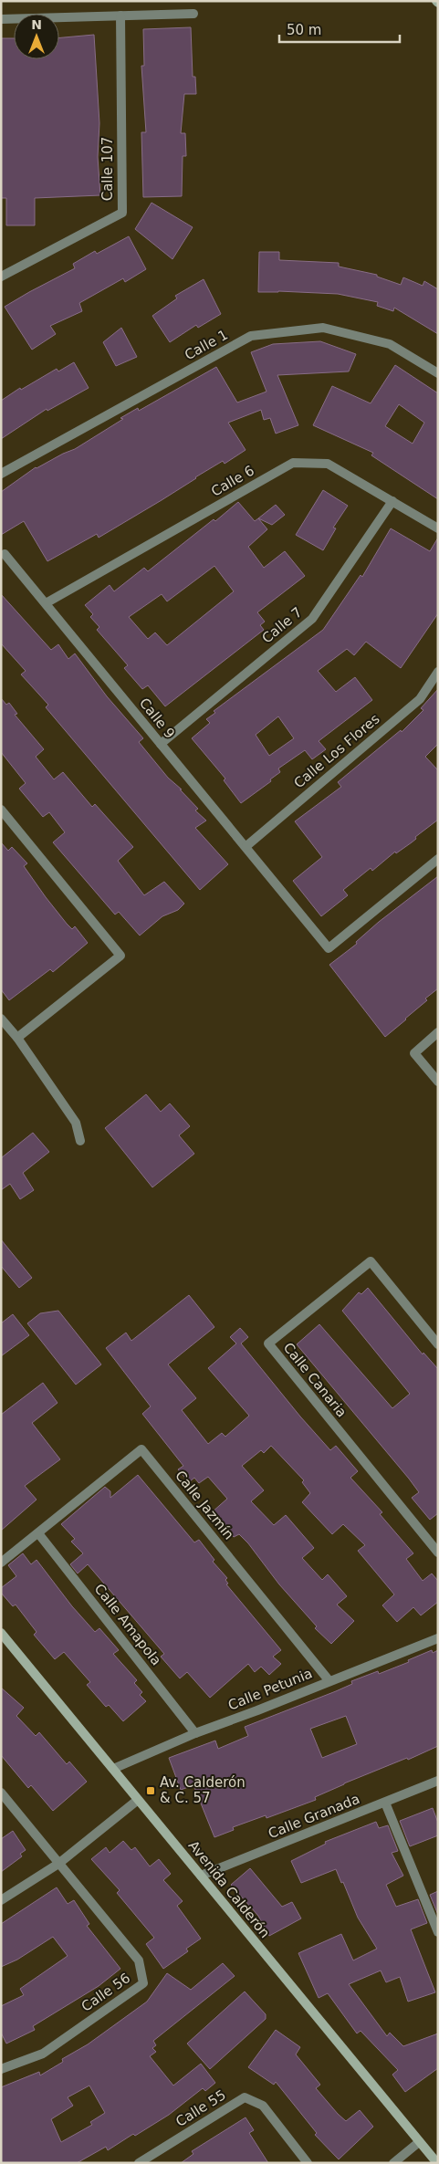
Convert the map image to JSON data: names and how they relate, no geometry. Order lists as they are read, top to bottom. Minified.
{"streets":{"street":["Calle 107","Calle 1","Calle 6","Calle 7","Calle 9","Calle Los Flores","Calle Canaria","Calle Jazmín","Calle Amapola","Calle Petunia","Calle Granada","Avenida Calderón","Calle 56","Calle 55"]},"crossings":[["Calle 6","Calle 7"],["Calle 6","Calle 9"],["Calle 7","Calle 9"],["Calle 9","Calle Los Flores"],["Calle Jazmín","Calle Amapola"],["Calle Jazmín","Calle Petunia"],["Calle Amapola","Calle Petunia"],["Calle Petunia","Avenida Calderón"],["Calle Granada","Avenida Calderón"]],"places":{"transit":["Av. Calderón & C. 57"]},"scale_bar":"50 m","north":"top"}
